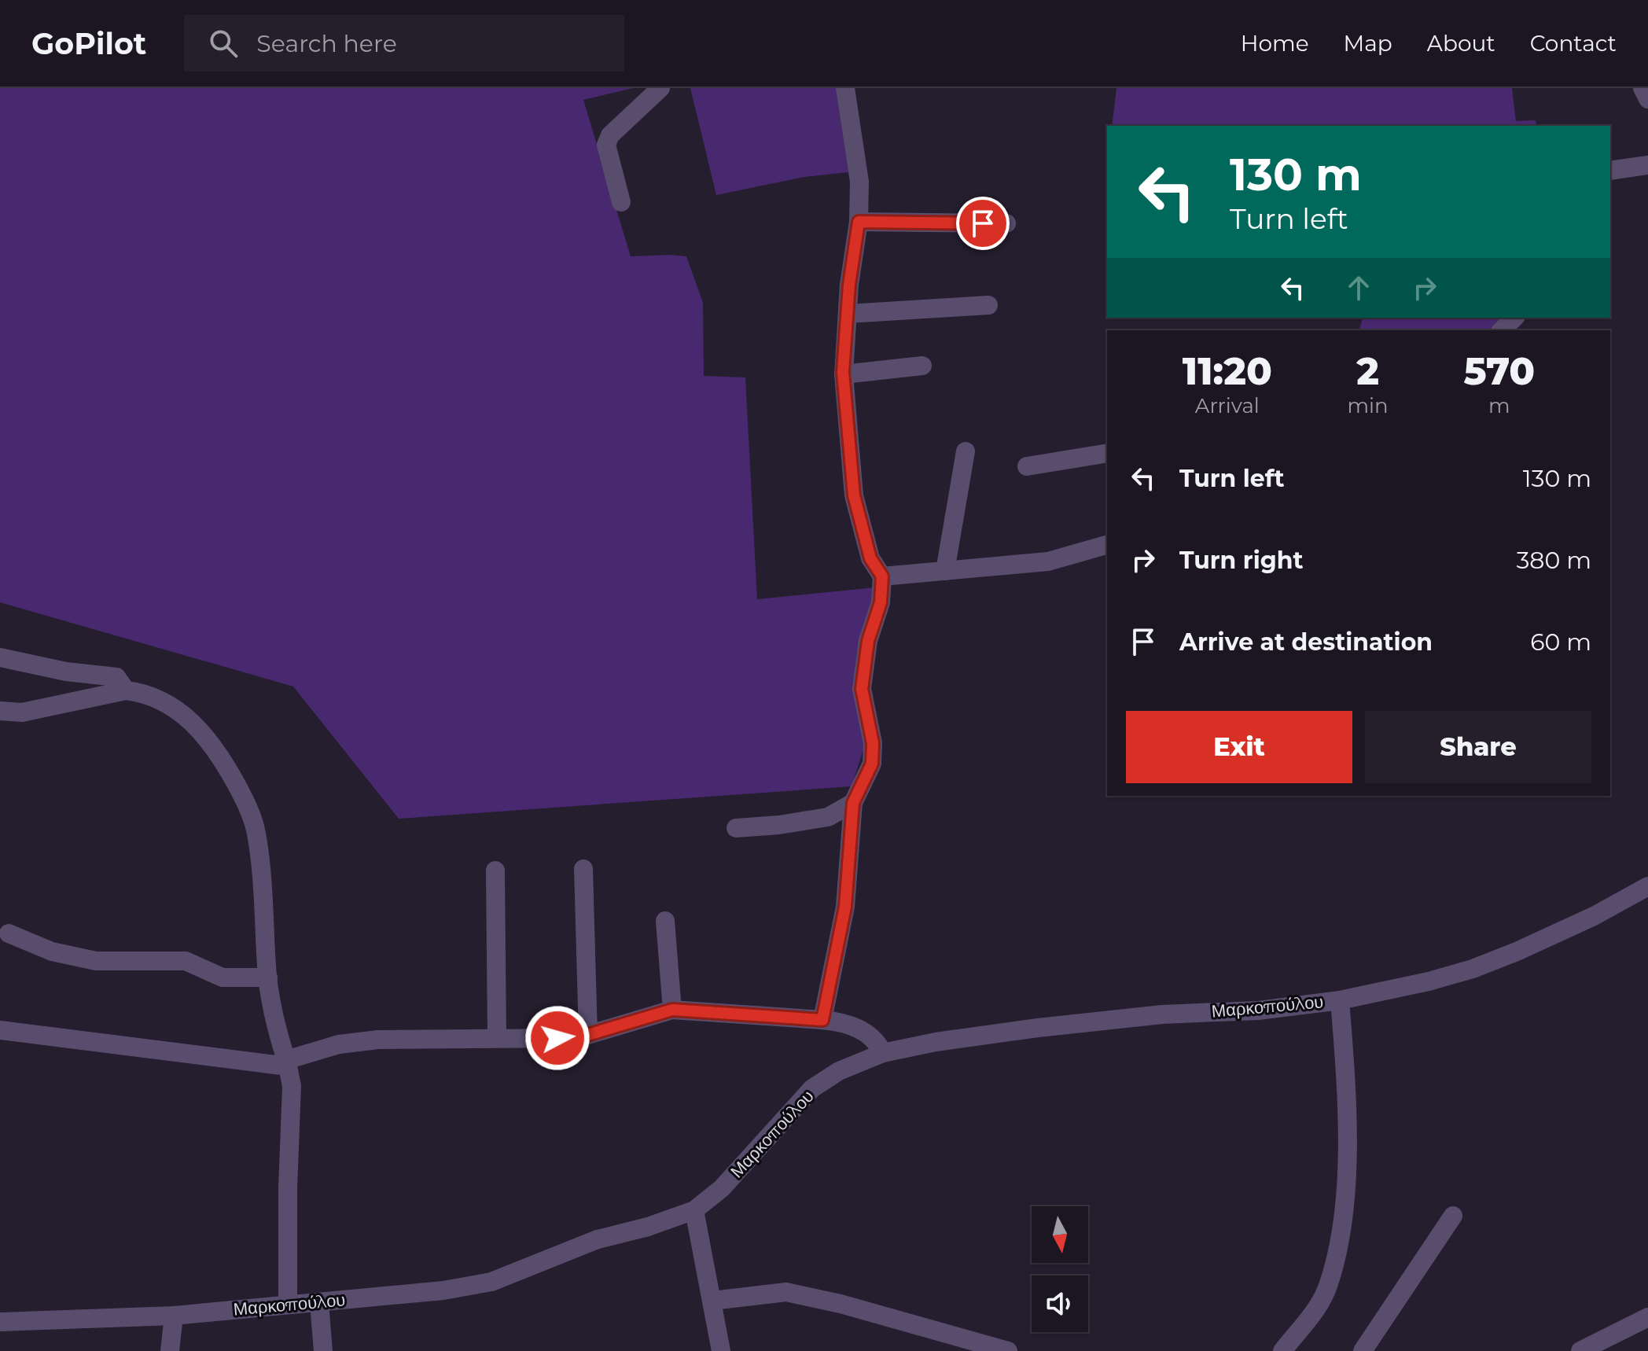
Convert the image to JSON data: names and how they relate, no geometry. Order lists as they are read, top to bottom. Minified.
{"streets":{"street":["Μαρκοπούλου"]},"north":"bottom","page":{"header":"GoPilot","search":"Search here","nav":["Home","Map","About","Contact"],"turn":["130 m","Turn left"],"eta":["11:20","Arrival","2","min","570","m"],"list":[{"name":"Turn left","value":"130 m"},{"name":"Turn right","value":"380 m"},{"name":"Arrive at destination","value":"60 m"}],"buttons":["Exit","Share"]}}
